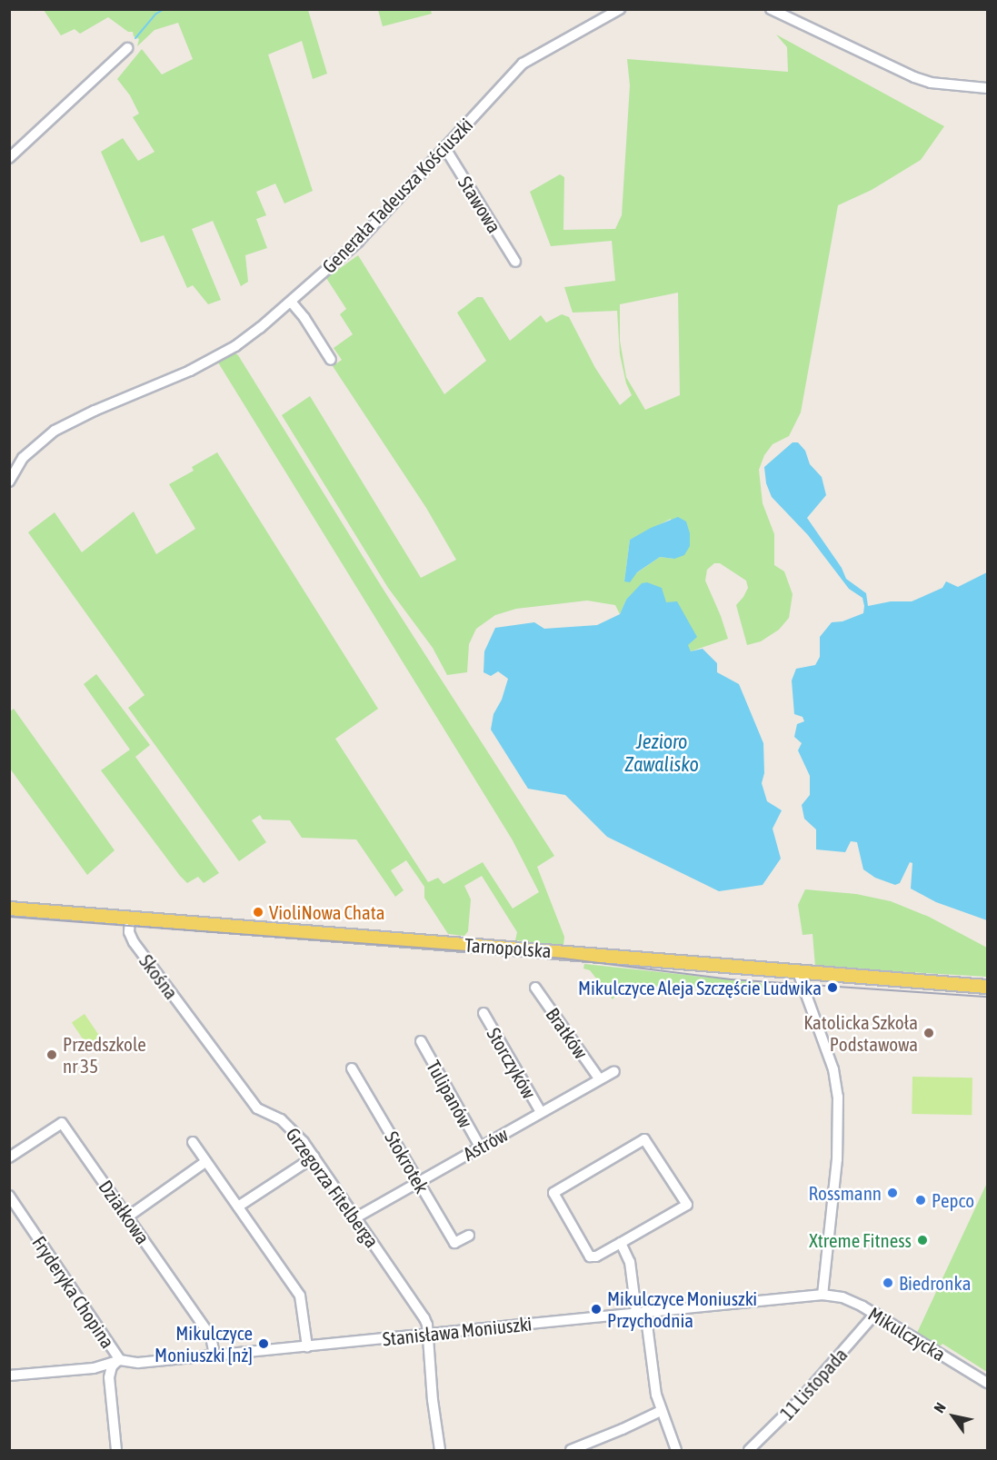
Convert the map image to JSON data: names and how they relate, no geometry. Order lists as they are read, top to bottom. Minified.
{"streets":{"main road":["Tarnopolska"],"street":["Generała Tadeusza Kościuszki","Stawowa","Skośna","Bratków","Storczyków","Tulipanów","Astrów","Stokrotek","Grzegorza Fitelberga","Działkowa","Fryderyka Chopina","Stanisława Moniuszki","Mikulczycka","11 Listopada"]},"crossings":[["Generała Tadeusza Kościuszki","Stawowa"],["Tarnopolska","Skośna"],["Skośna","Grzegorza Fitelberga"],["Bratków","Astrów"],["Storczyków","Astrów"],["Tulipanów","Astrów"],["Astrów","Stokrotek"],["Astrów","Grzegorza Fitelberga"],["Grzegorza Fitelberga","Stanisława Moniuszki"],["Działkowa","Stanisława Moniuszki"],["Fryderyka Chopina","Stanisława Moniuszki"],["Stanisława Moniuszki","Mikulczycka"],["Mikulczycka","11 Listopada"]],"water":["Jezioro Zawalisko"],"places":["VioliNowa Chata","Mikulczyce Aleja Szczęście Ludwika","Katolicka Szkoła Podstawowa","Przedszkole nr 35","Rossmann","Pepco","Xtreme Fitness","Biedronka","Mikulczyce Moniuszki Przychodnia","Mikulczyce Moniuszki [nż]"],"north":"top left"}
